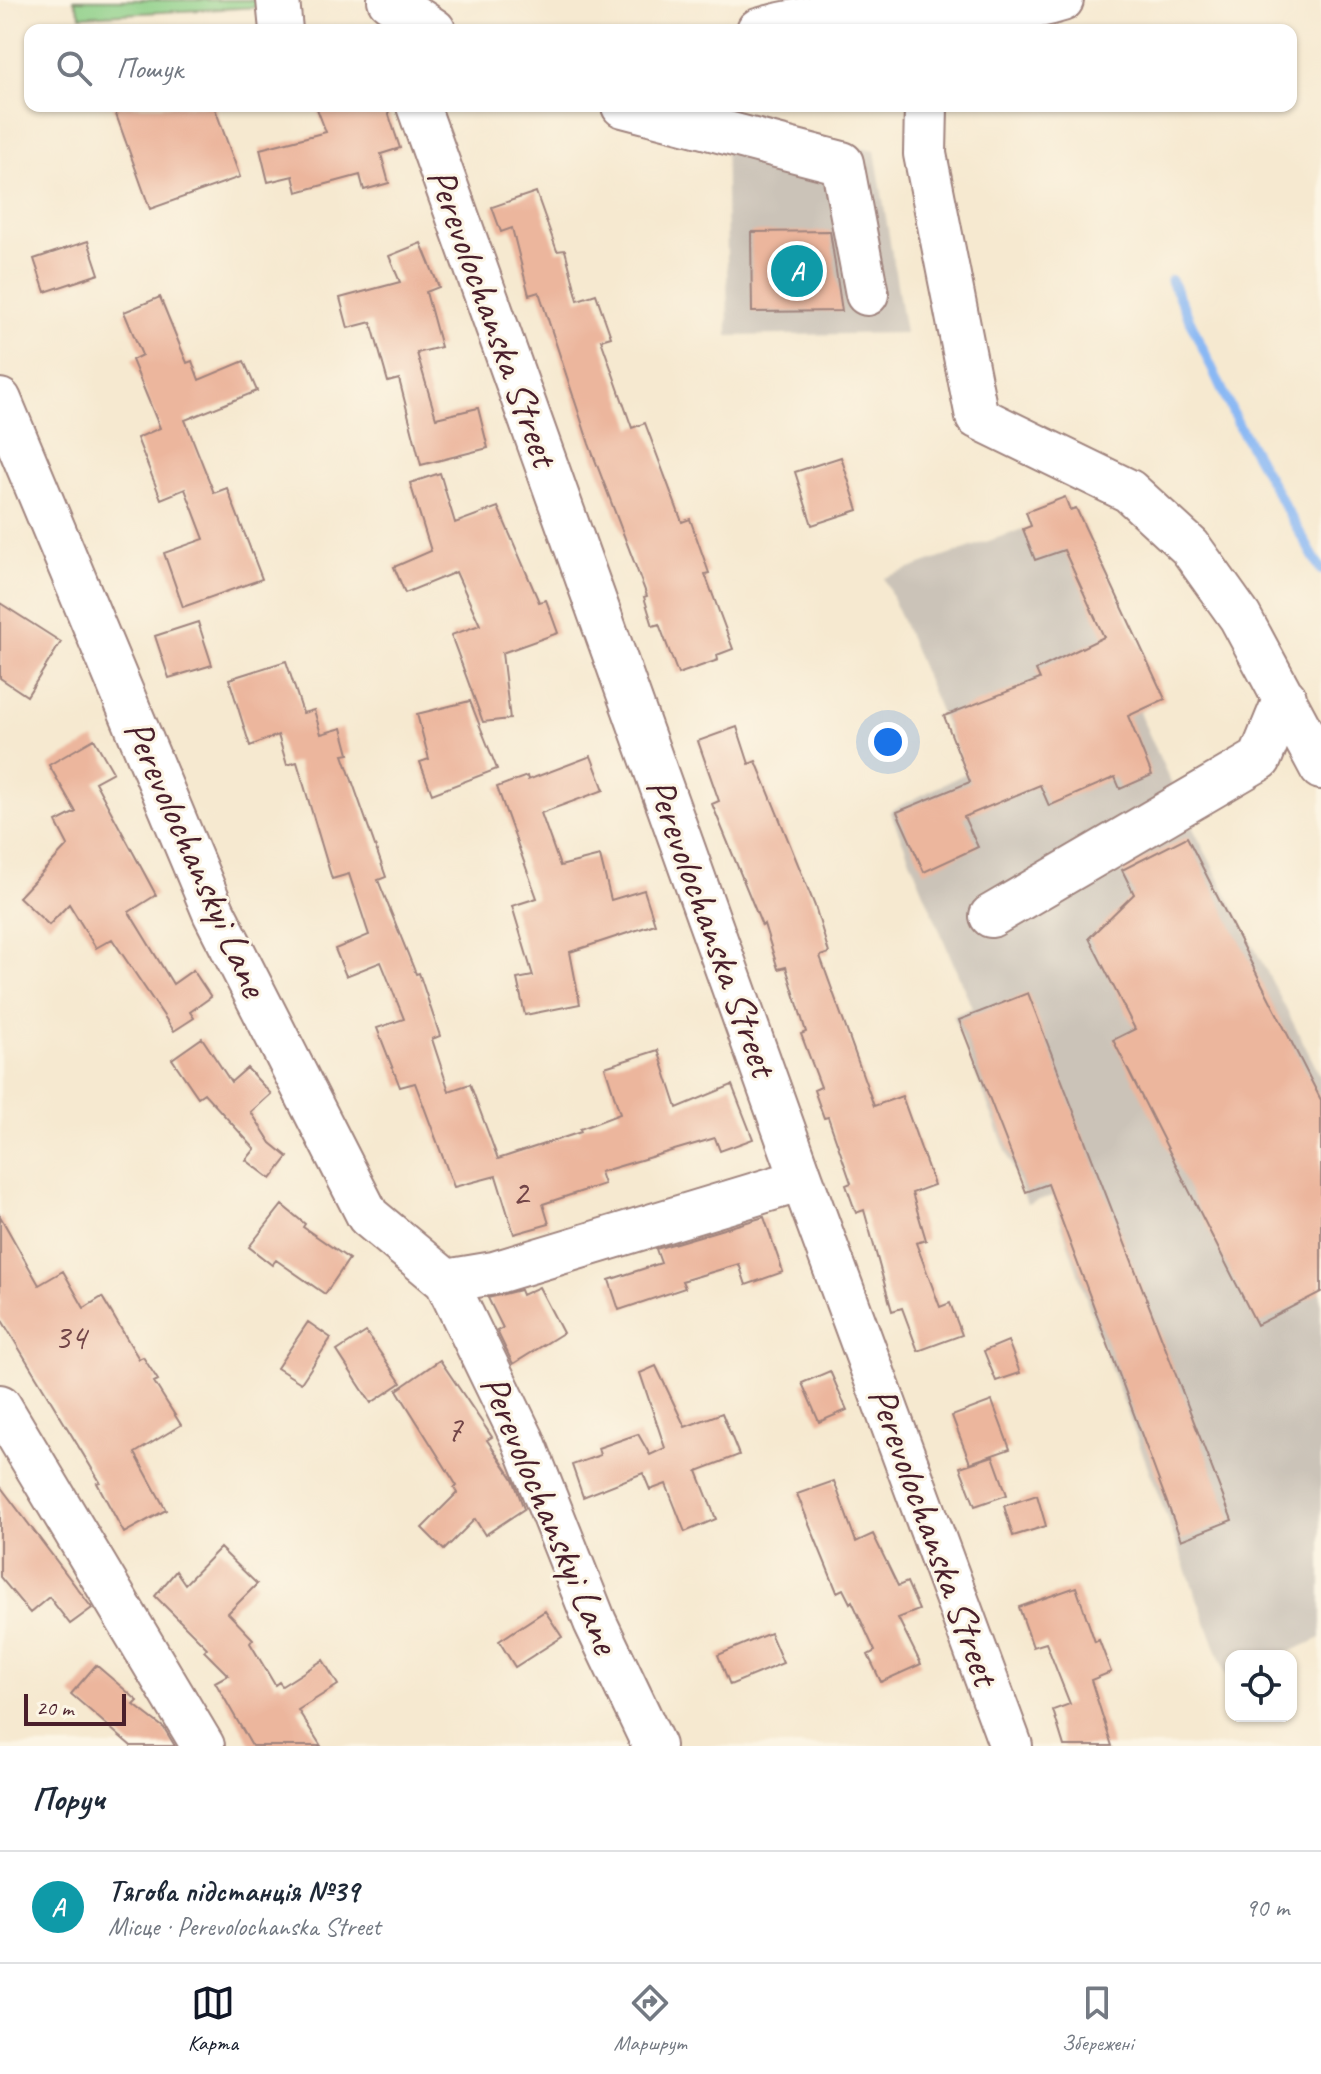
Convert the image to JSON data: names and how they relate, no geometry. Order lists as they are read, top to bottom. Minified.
{"streets":{"street":["Perevolochanska Street","Perevolochanskyi Lane"]},"house_numbers":["2","34","7"],"scale_bar":"20 m","page":{"search":"Пошук","pins":"A","scale":"20 m","heading":"Поруч","list":[{"mark":"A","name":"Тягова пiдстанцiя №39","note":"Місце · Perevolochanska Street","value":"90 m"}],"nav":["Карта","Маршрут","Збережені"]}}
